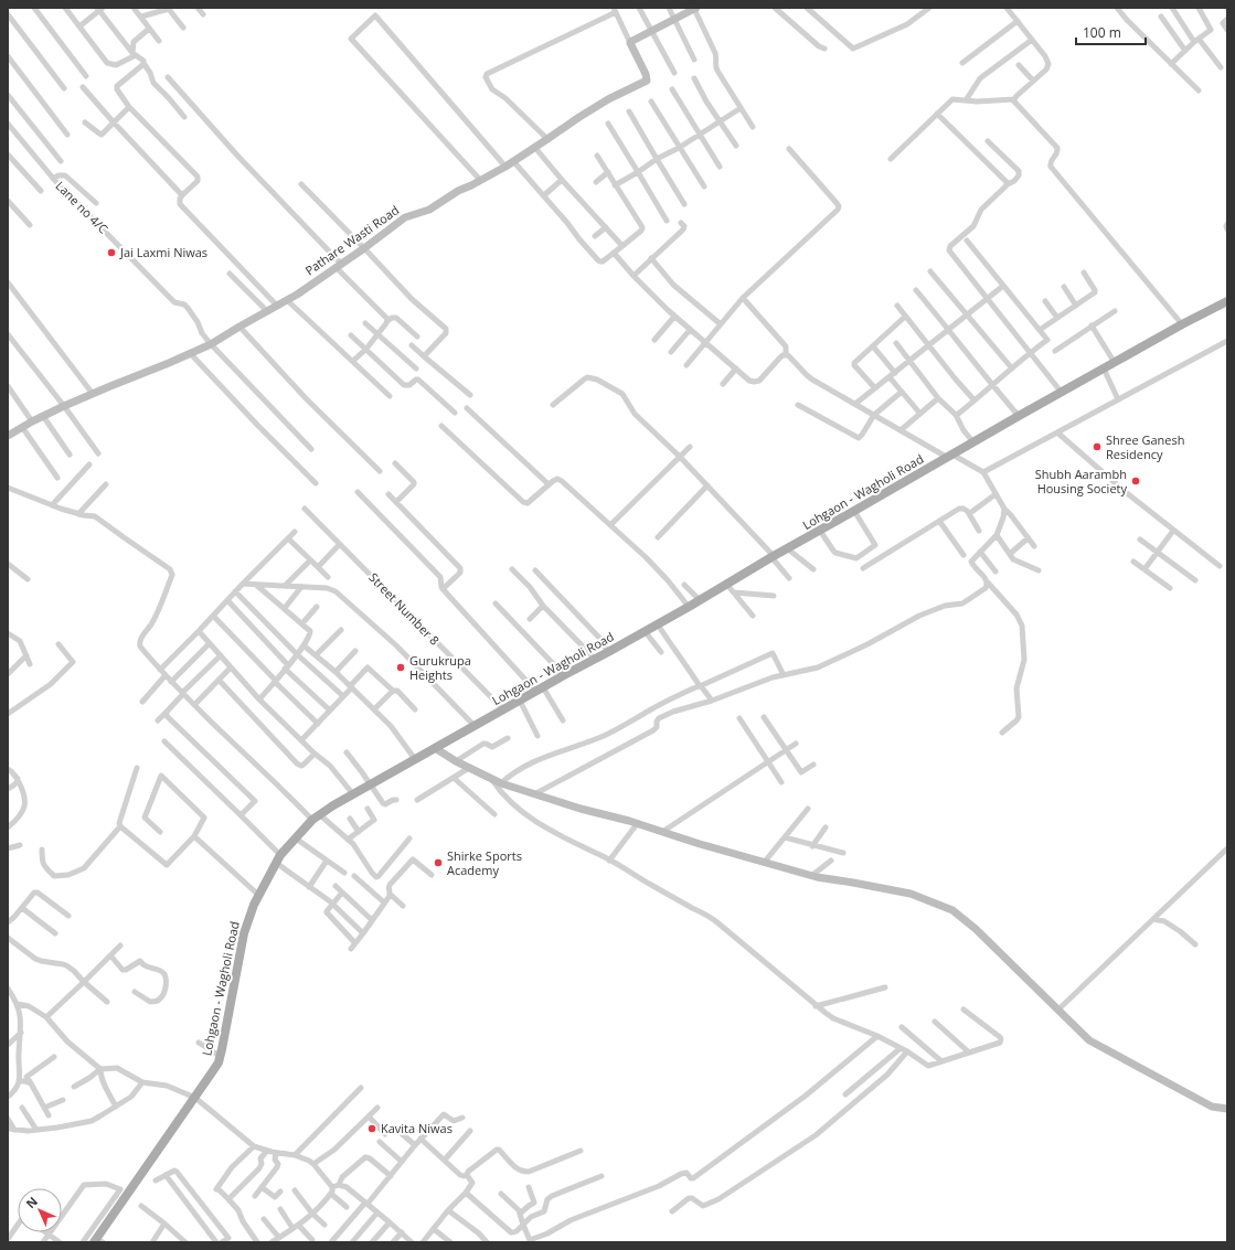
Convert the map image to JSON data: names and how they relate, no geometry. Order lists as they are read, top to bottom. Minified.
{"streets":{"main road":["Lohgaon - Wagholi Road"],"street":["Lane no 4/C","Pathare Wasti Road","Street Number 8"]},"crossings":[["Lane no 4/C","Pathare Wasti Road"],["Lohgaon - Wagholi Road","Street Number 8"]],"places":["Jai Laxmi Niwas","Shree Ganesh Residency","Shubh Aarambh Housing Society","Gurukrupa Heights","Shirke Sports Academy","Kavita Niwas"],"scale_bar":"100 m","north":"top left"}
